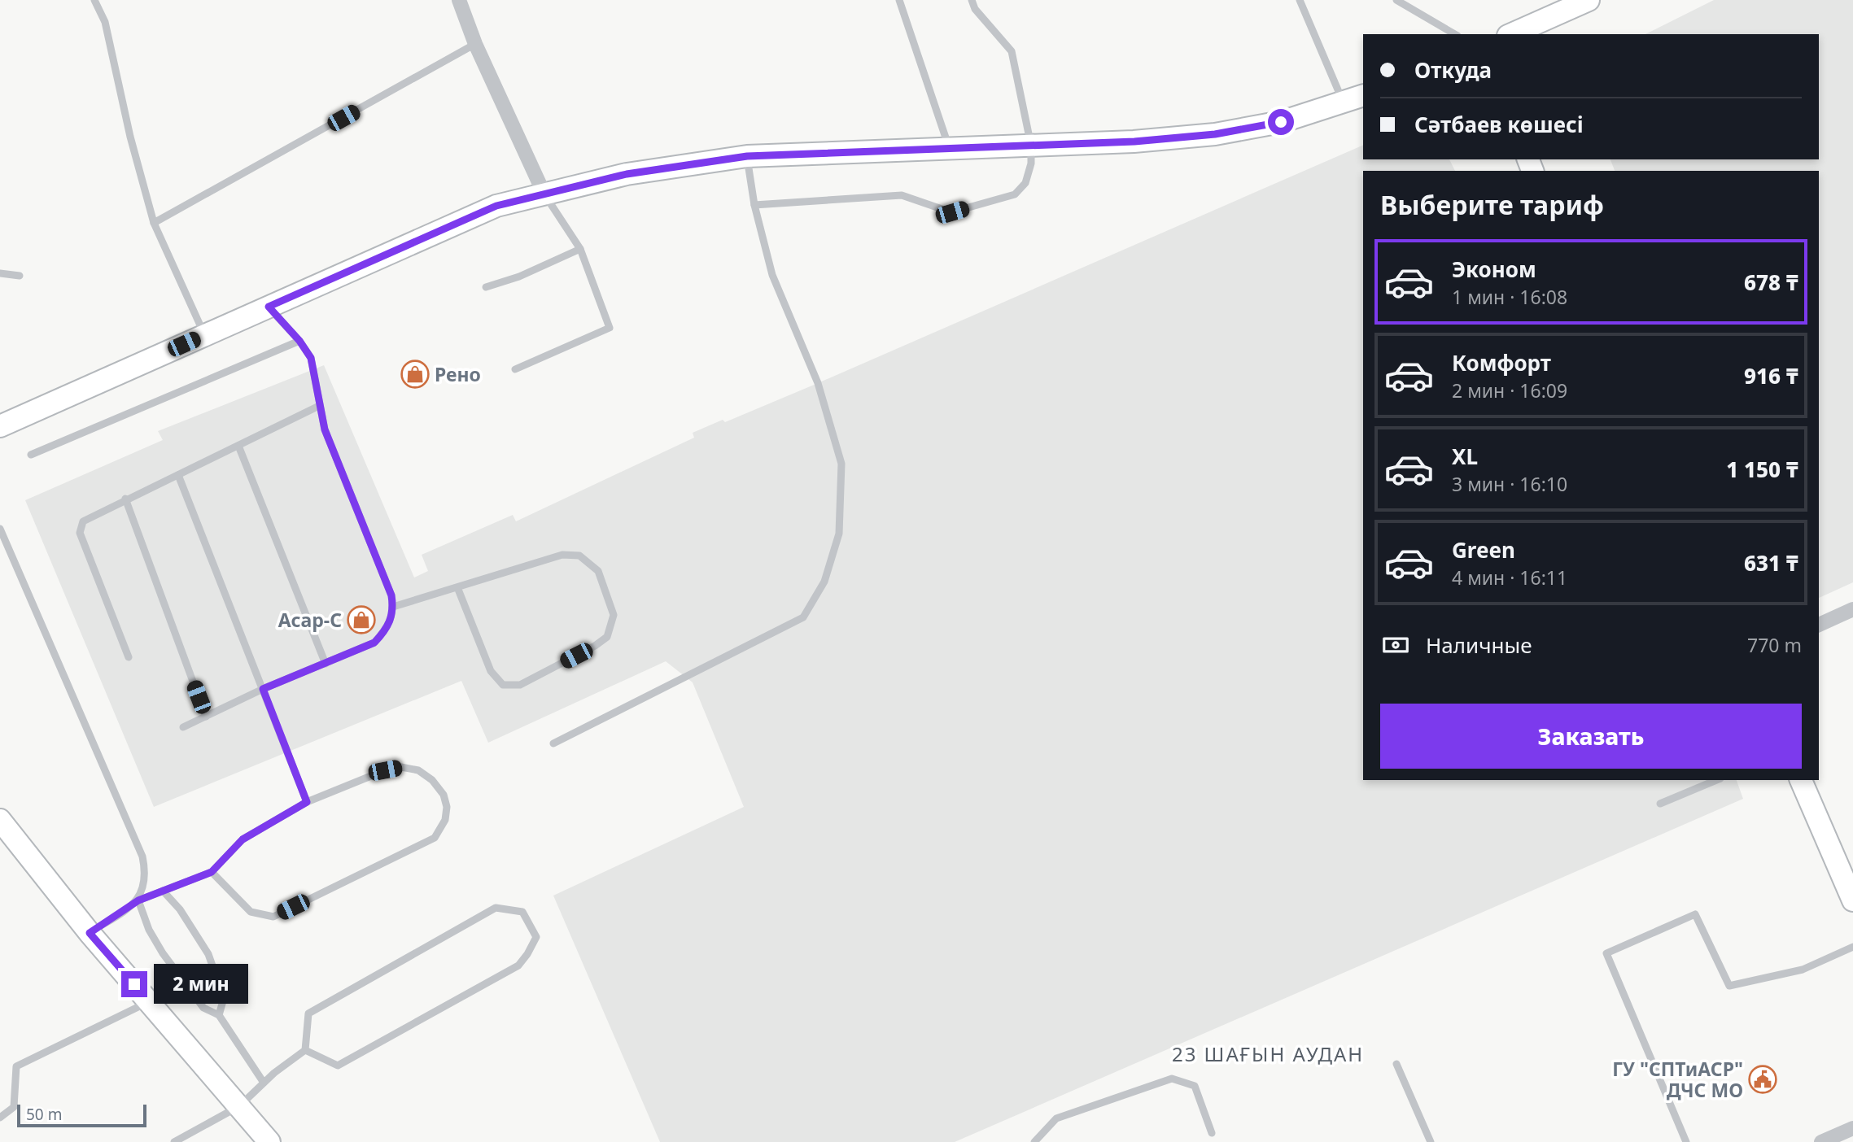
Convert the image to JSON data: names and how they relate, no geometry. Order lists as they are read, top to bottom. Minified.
{"districts":["23 ШАҒЫН АУДАН"],"places":{"shop":["Рено","Асар-С"],"public building":["ГУ \"СПТиАСР\" ДЧС МО"]},"scale_bar":"50 m","page":{"banner":["Откуда","Сәтбаев көшесі"],"heading":"Выберите тариф","list":[{"name":"Эконом","note":"1 мин · 16:08","value":"678 ₸"},{"name":"Комфорт","note":"2 мин · 16:09","value":"916 ₸"},{"name":"XL","note":"3 мин · 16:10","value":"1 150 ₸"},{"name":"Green","note":"4 мин · 16:11","value":"631 ₸"}],"pay":["Наличные","770 m"],"buttons":"Заказать","bubble":"2 мин","scale":"50 m"}}
